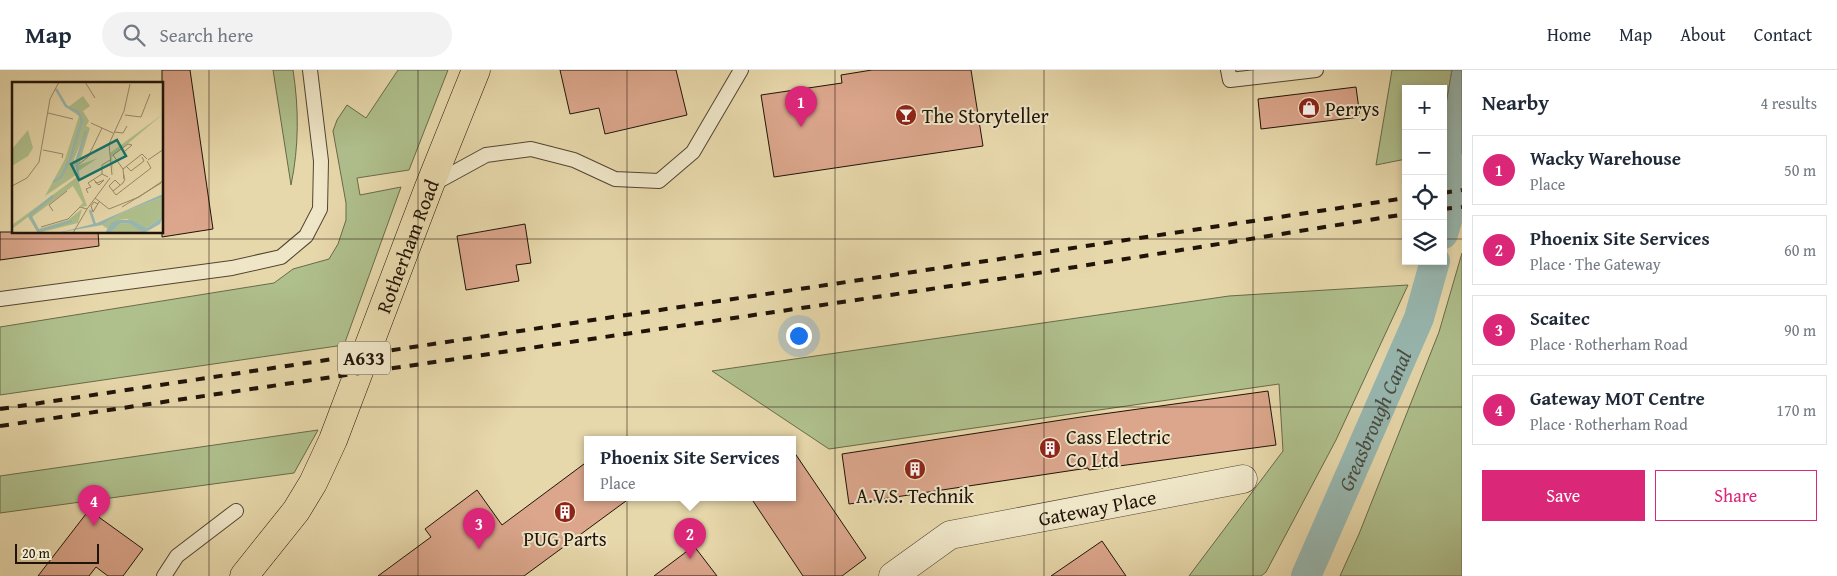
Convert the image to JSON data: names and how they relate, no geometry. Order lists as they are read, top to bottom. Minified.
{"streets":{"main road":["Rotherham Road","A633"],"street":["Gateway Place"]},"water":["Greasbrough Canal"],"places":{"shop":["Perrys"],"bar":["The Storyteller"],"building":["Cass Electric Co Ltd","A.V.S. Technik","PUG Parts"]},"scale_bar":"20 m","page":{"header":"Map","search":"Search here","nav":["Home","Map","About","Contact"],"heading":["Nearby","4 results"],"map_buttons":["+","−"],"pins":["1","4","3","2"],"list":[{"mark":"1","name":"Wacky Warehouse","note":"Place","value":"50 m"},{"mark":"2","name":"Phoenix Site Services","note":"Place · The Gateway","value":"60 m"},{"mark":"3","name":"Scaitec","note":"Place · Rotherham Road","value":"90 m"},{"mark":"4","name":"Gateway MOT Centre","note":"Place · Rotherham Road","value":"170 m"}],"popup":["Phoenix Site Services","Place"],"buttons":["Save","Share"],"scale":"20 m"}}
